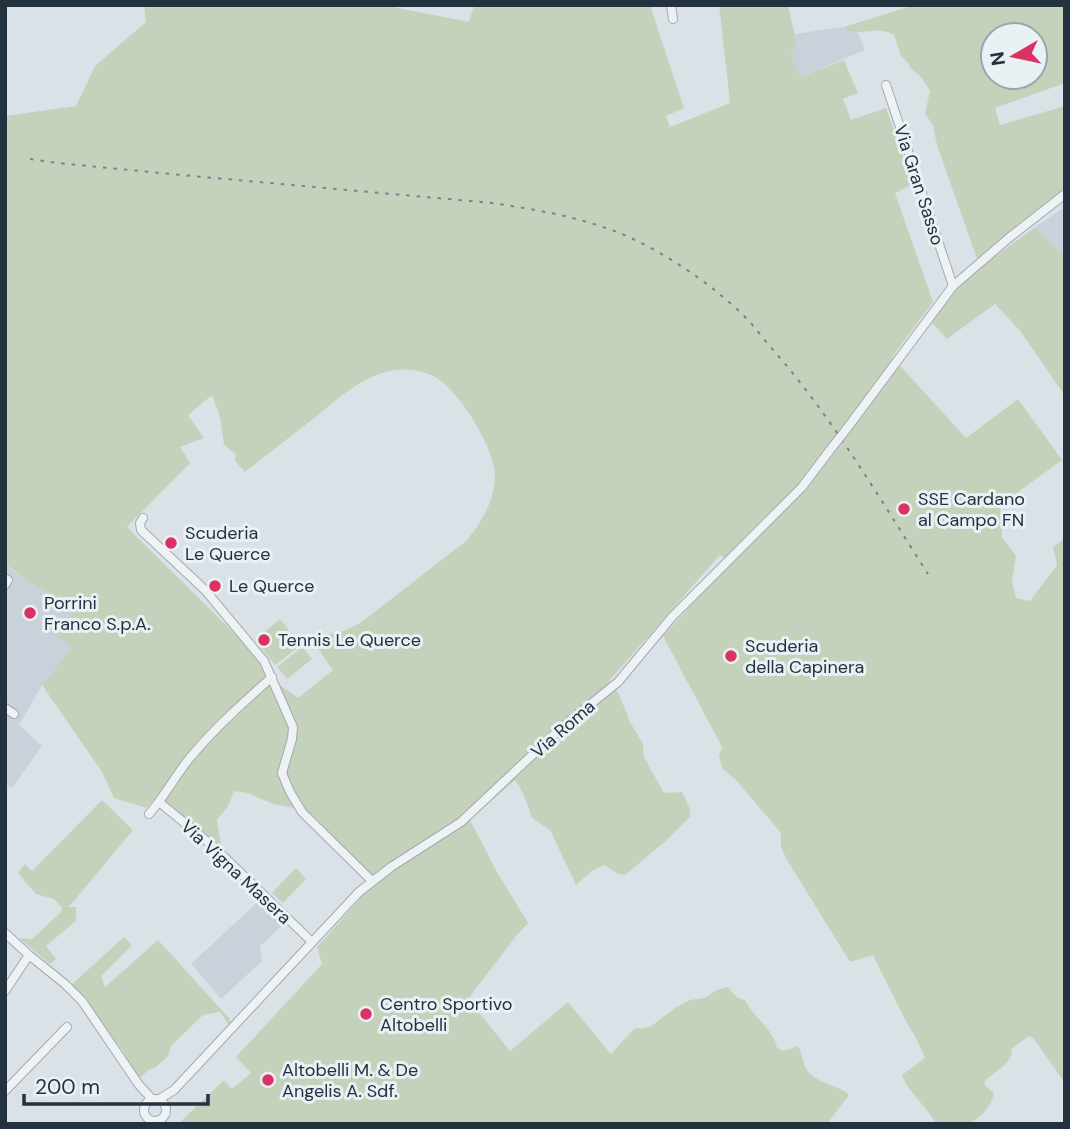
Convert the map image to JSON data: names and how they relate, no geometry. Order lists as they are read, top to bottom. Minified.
{"streets":{"street":["Via Gran Sasso","Via Roma","Via Vigna Masera"]},"crossings":[["Via Gran Sasso","Via Roma"],["Via Roma","Via Vigna Masera"]],"places":["SSE Cardano al Campo FN","Scuderia Le Querce","Le Querce","Porrini Franco S.p.A.","Tennis Le Querce","Scuderia della Capinera","Centro Sportivo Altobelli","Altobelli M. & De Angelis A. Sdf."],"scale_bar":"200 m","north":"left"}
